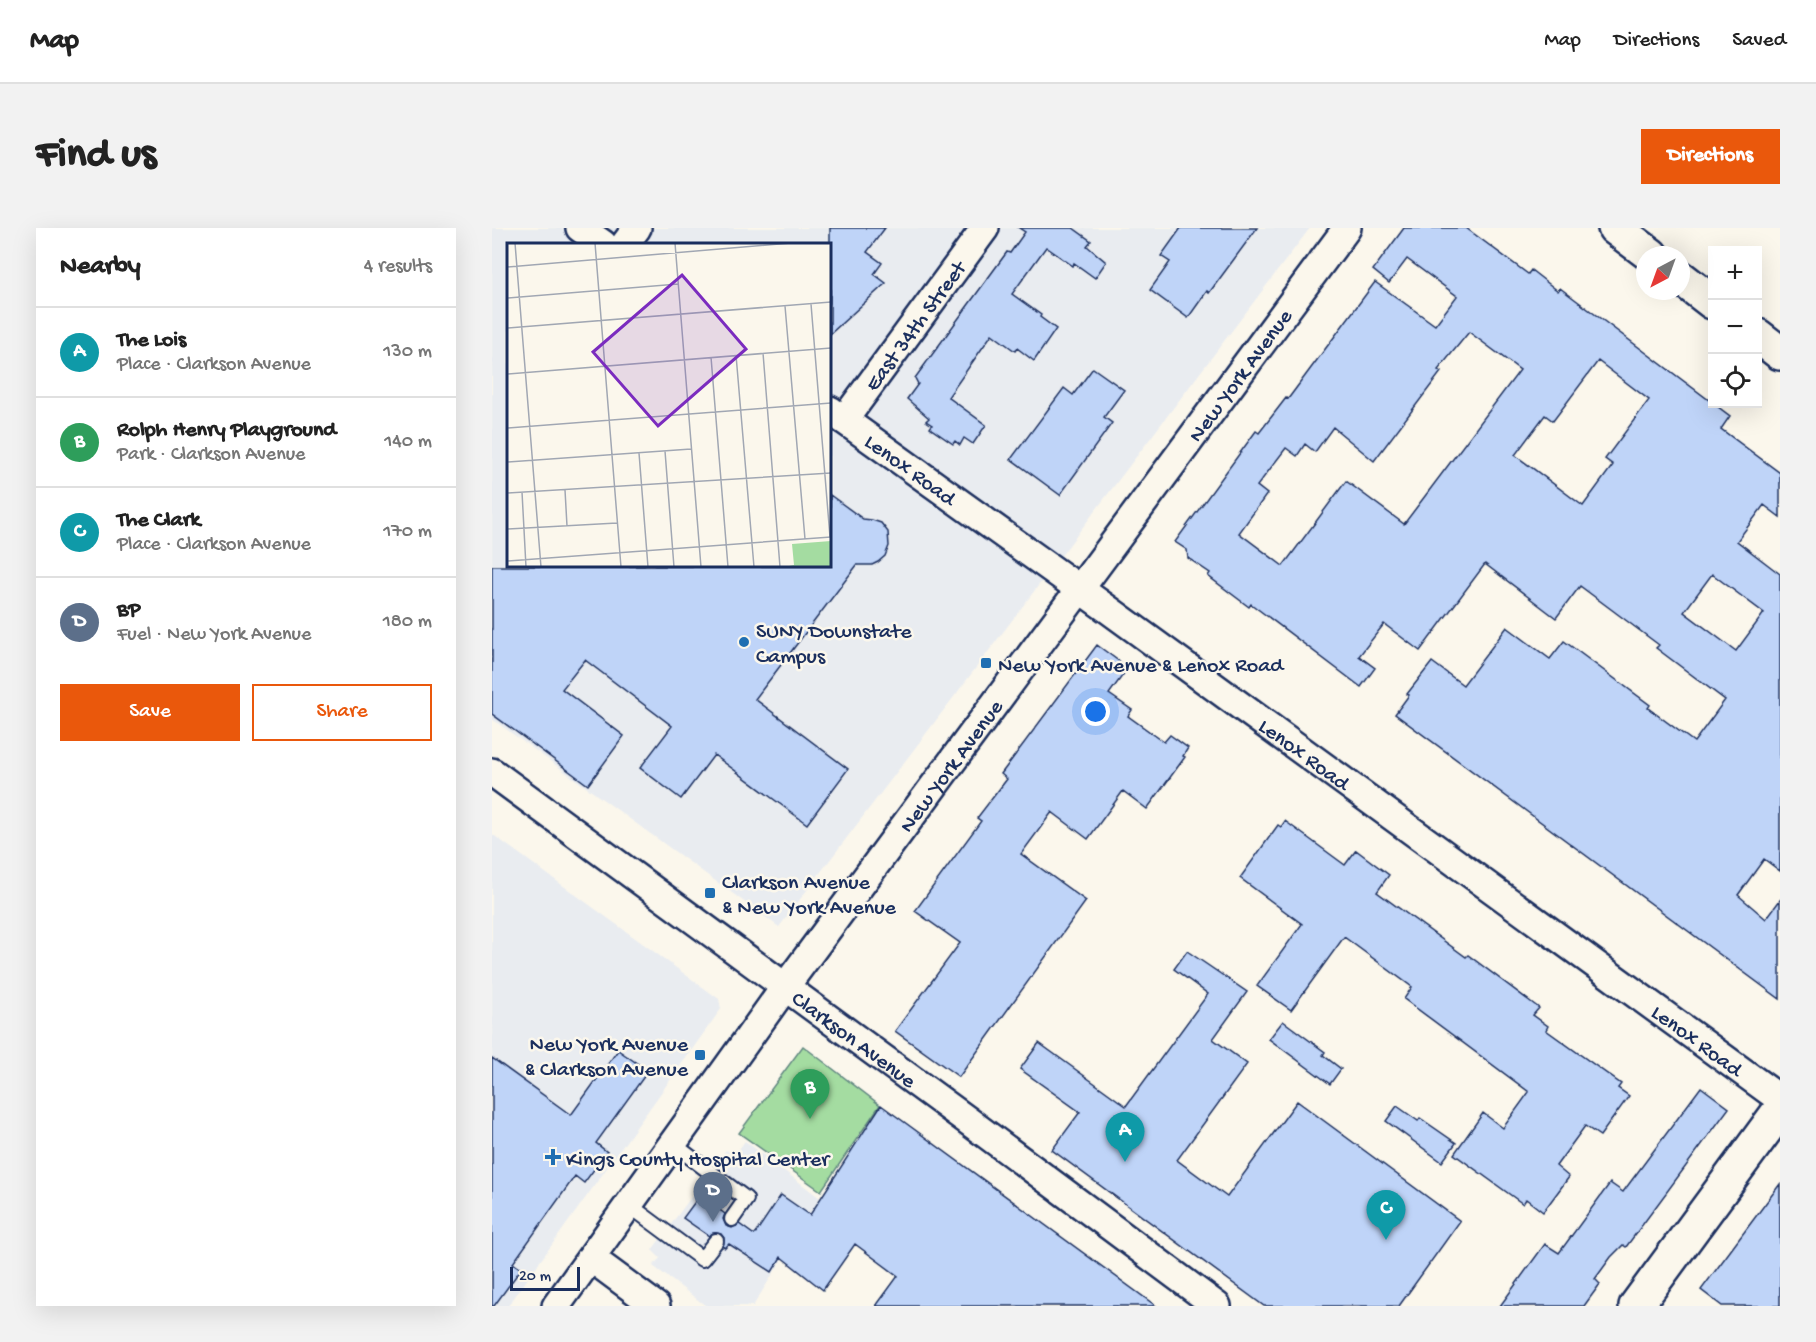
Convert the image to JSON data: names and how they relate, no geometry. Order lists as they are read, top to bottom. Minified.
{"streets":{"street":["East 34th Street","New York Avenue","Lenox Road","Clarkson Avenue"]},"crossings":[["East 34th Street","Lenox Road"],["New York Avenue","Lenox Road"],["New York Avenue","Clarkson Avenue"]],"places":{"other":["SUNY Downstate Campus"],"transit":["New York Avenue & Lenox Road","Clarkson Avenue & New York Avenue","New York Avenue & Clarkson Avenue"],"health":["Kings County Hospital Center"]},"scale_bar":"20 m","north":"bottom left","page":{"header":"Map","nav":["Map","Directions","Saved"],"buttons":["Directions",["Save","Share"]],"title":"Find us","heading":["Nearby","4 results"],"map_buttons":["+","−"],"list":[{"mark":"A","name":"The Lois","note":"Place · Clarkson Avenue","value":"130 m"},{"mark":"B","name":"Rolph Henry Playground","note":"Park · Clarkson Avenue","value":"140 m"},{"mark":"C","name":"The Clark","note":"Place · Clarkson Avenue","value":"170 m"},{"mark":"D","name":"BP","note":"Fuel · New York Avenue","value":"180 m"}],"pins":["B","A","D","C"],"scale":"20 m"}}
